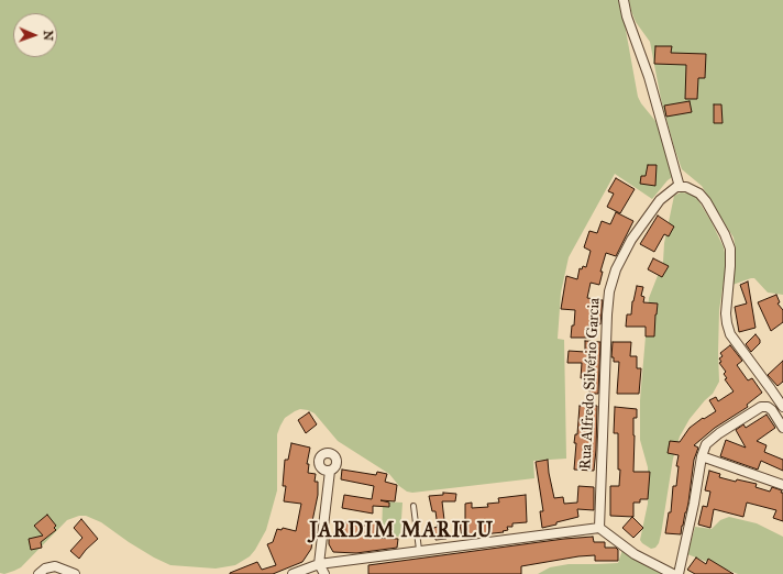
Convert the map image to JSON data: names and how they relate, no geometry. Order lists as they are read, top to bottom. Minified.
{"streets":{"street":["Rua Alfredo Silvério Garcia"]},"districts":["JARDIM MARILU"],"north":"right"}
